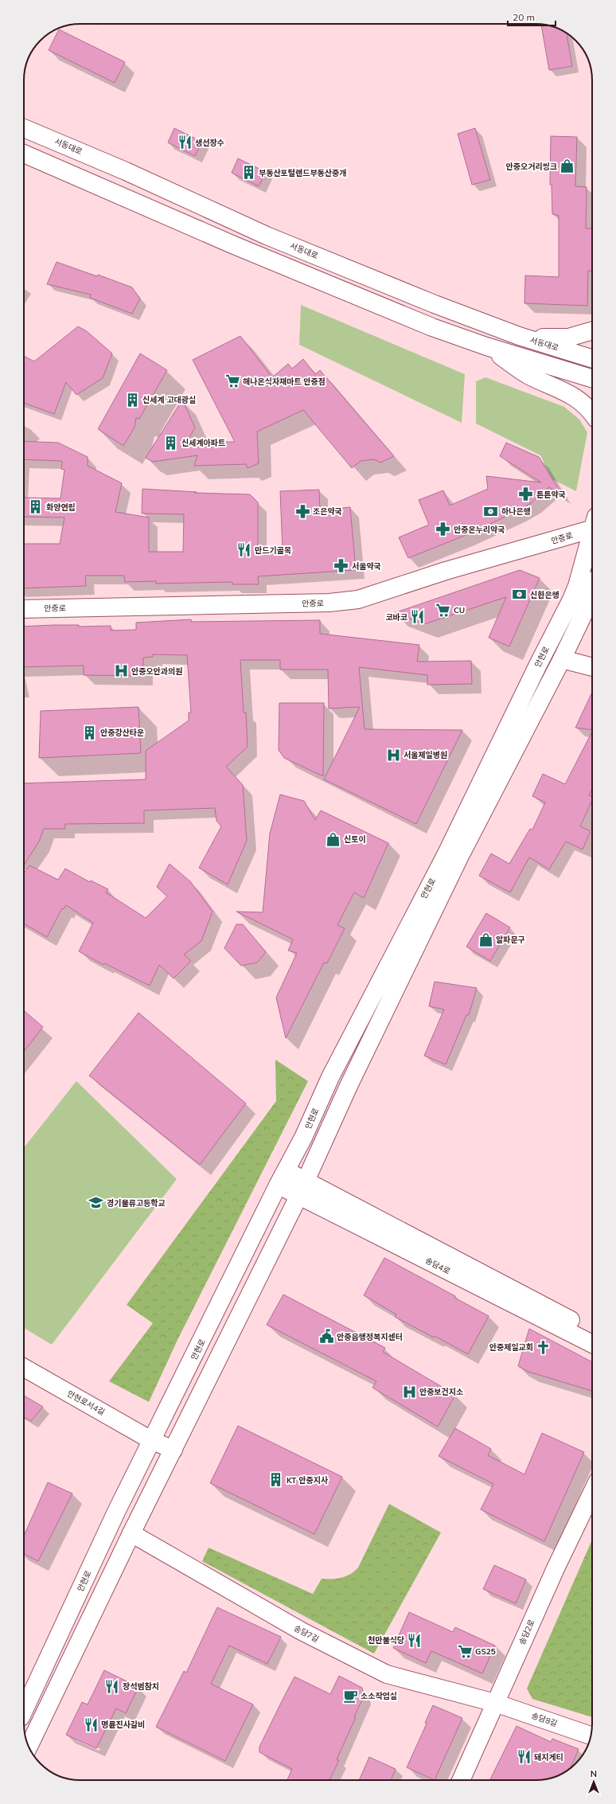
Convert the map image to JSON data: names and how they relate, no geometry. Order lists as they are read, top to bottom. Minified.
{"streets":{"main road":["서동대로","안중로","안현로","송담4로","안현로서4길","송담2로","송담7길","송담8길"]},"crossings":[["안현로","송담4로"],["안현로","안현로서4길"],["안현로","송담7길"],["송담2로","송담7길"],["송담2로","송담8길"],["송담7길","송담8길"]],"places":{"restaurant":["생선장수","만드기골목","코바코","천만불식당","장석범참치","명륜진사갈비","돼지게티"],"shop":["안중오거리씽크","신토이","알파문구"],"building":["부동산포털랜드부동산중개","신세계 고대광실","신세계아파트","화양연립","안중강산타운","KT 안중지사"],"supermarket":["해나온식자재마트 안중점","CU","GS25"],"pharmacy":["튼튼약국","조은약국","안중온누리약국","서울약국"],"bank":["하나은행","신한은행"],"hospital":["안중오안과의원","서울제일병원","안중보건지소"],"school or university":["경기물류고등학교"],"public building":["안중읍행정복지센터"],"church":["안중제일교회"],"cafe":["소소작업실"]},"scale_bar":"20 m","north":"top"}
